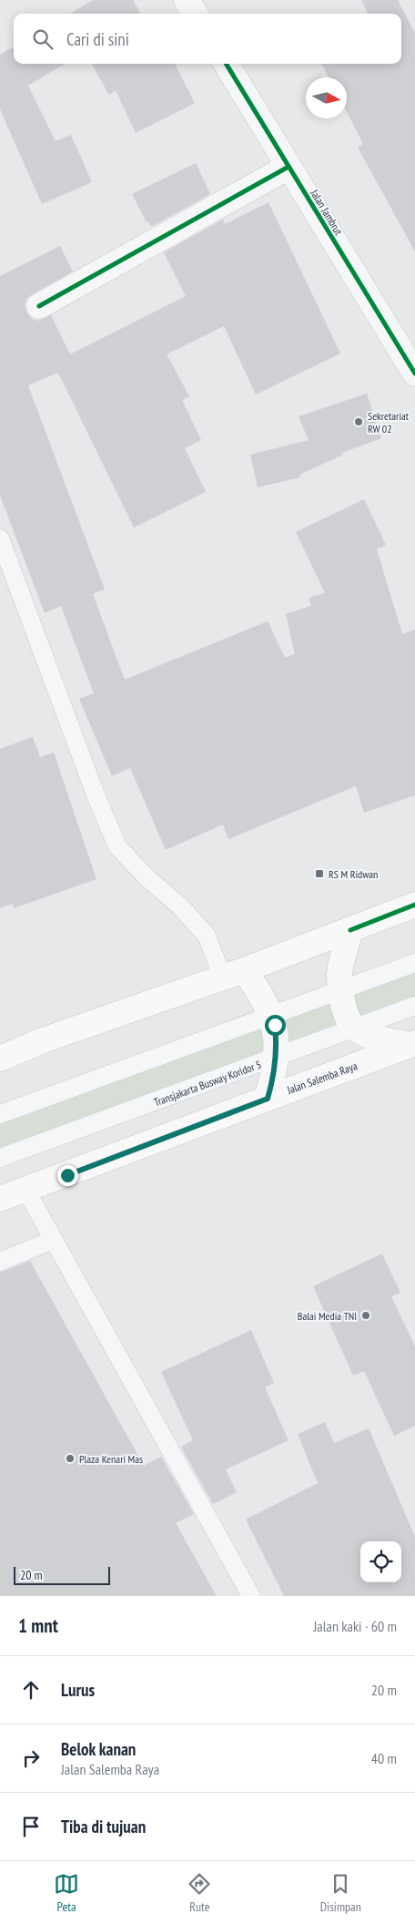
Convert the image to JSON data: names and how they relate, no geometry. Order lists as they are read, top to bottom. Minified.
{"streets":{"main road":["Jalan Salemba Raya"],"street":["Jalan Jambrut"],"lane":["Transjakarta Busway Koridor 5"]},"places":{"other":["Sekretariat RW 02","Balai Media TNI","Plaza Kenari Mas"],"transit":["RS M Ridwan"]},"scale_bar":"20 m","north":"right","page":{"search":"Cari di sini","scale":"20 m","heading":["1 mnt","Jalan kaki · 60 m"],"list":[["Lurus","20 m"],["Belok kanan","Jalan Salemba Raya","40 m"],"Tiba di tujuan"],"nav":["Peta","Rute","Disimpan"]}}
